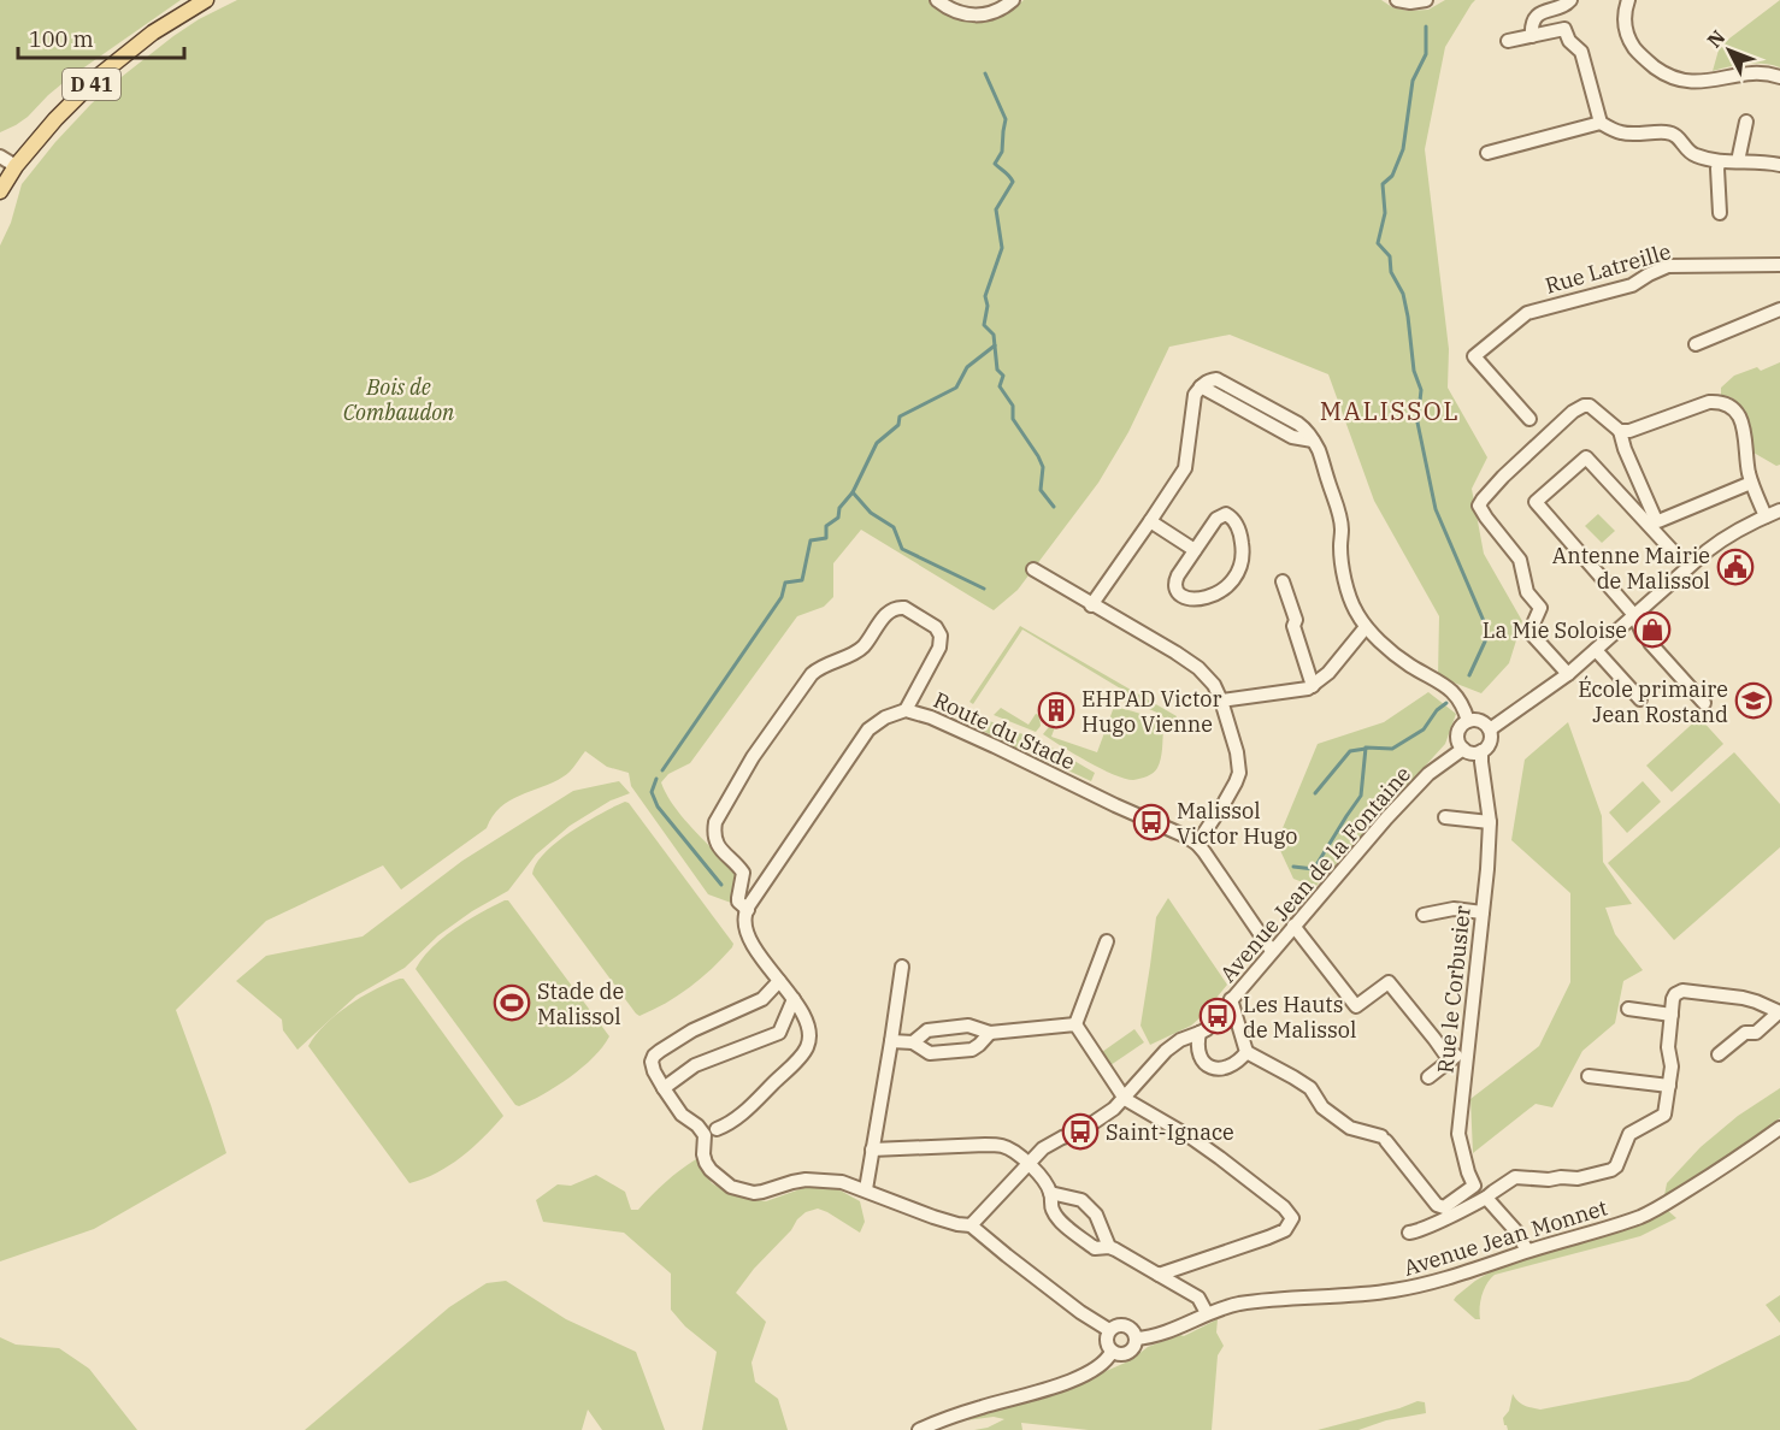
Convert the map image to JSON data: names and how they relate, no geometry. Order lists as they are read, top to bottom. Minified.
{"streets":{"main road":["D 41"],"street":["Rue Latreille","Route du Stade","Avenue Jean de la Fontaine","Rue le Corbusier","Avenue Jean Monnet"]},"crossings":[["Avenue Jean de la Fontaine","Rue le Corbusier"]],"districts":["MALISSOL"],"parks":["Bois de Combaudon"],"places":{"public building":["Antenne Mairie de Malissol"],"shop":["La Mie Soloise"],"school or university":["École primaire Jean Rostand"],"building":["EHPAD Victor Hugo Vienne"],"bus stop":["Malissol Victor Hugo","Les Hauts de Malissol","Saint-Ignace"],"sports":["Stade de Malissol"]},"scale_bar":"100 m","north":"top left"}
